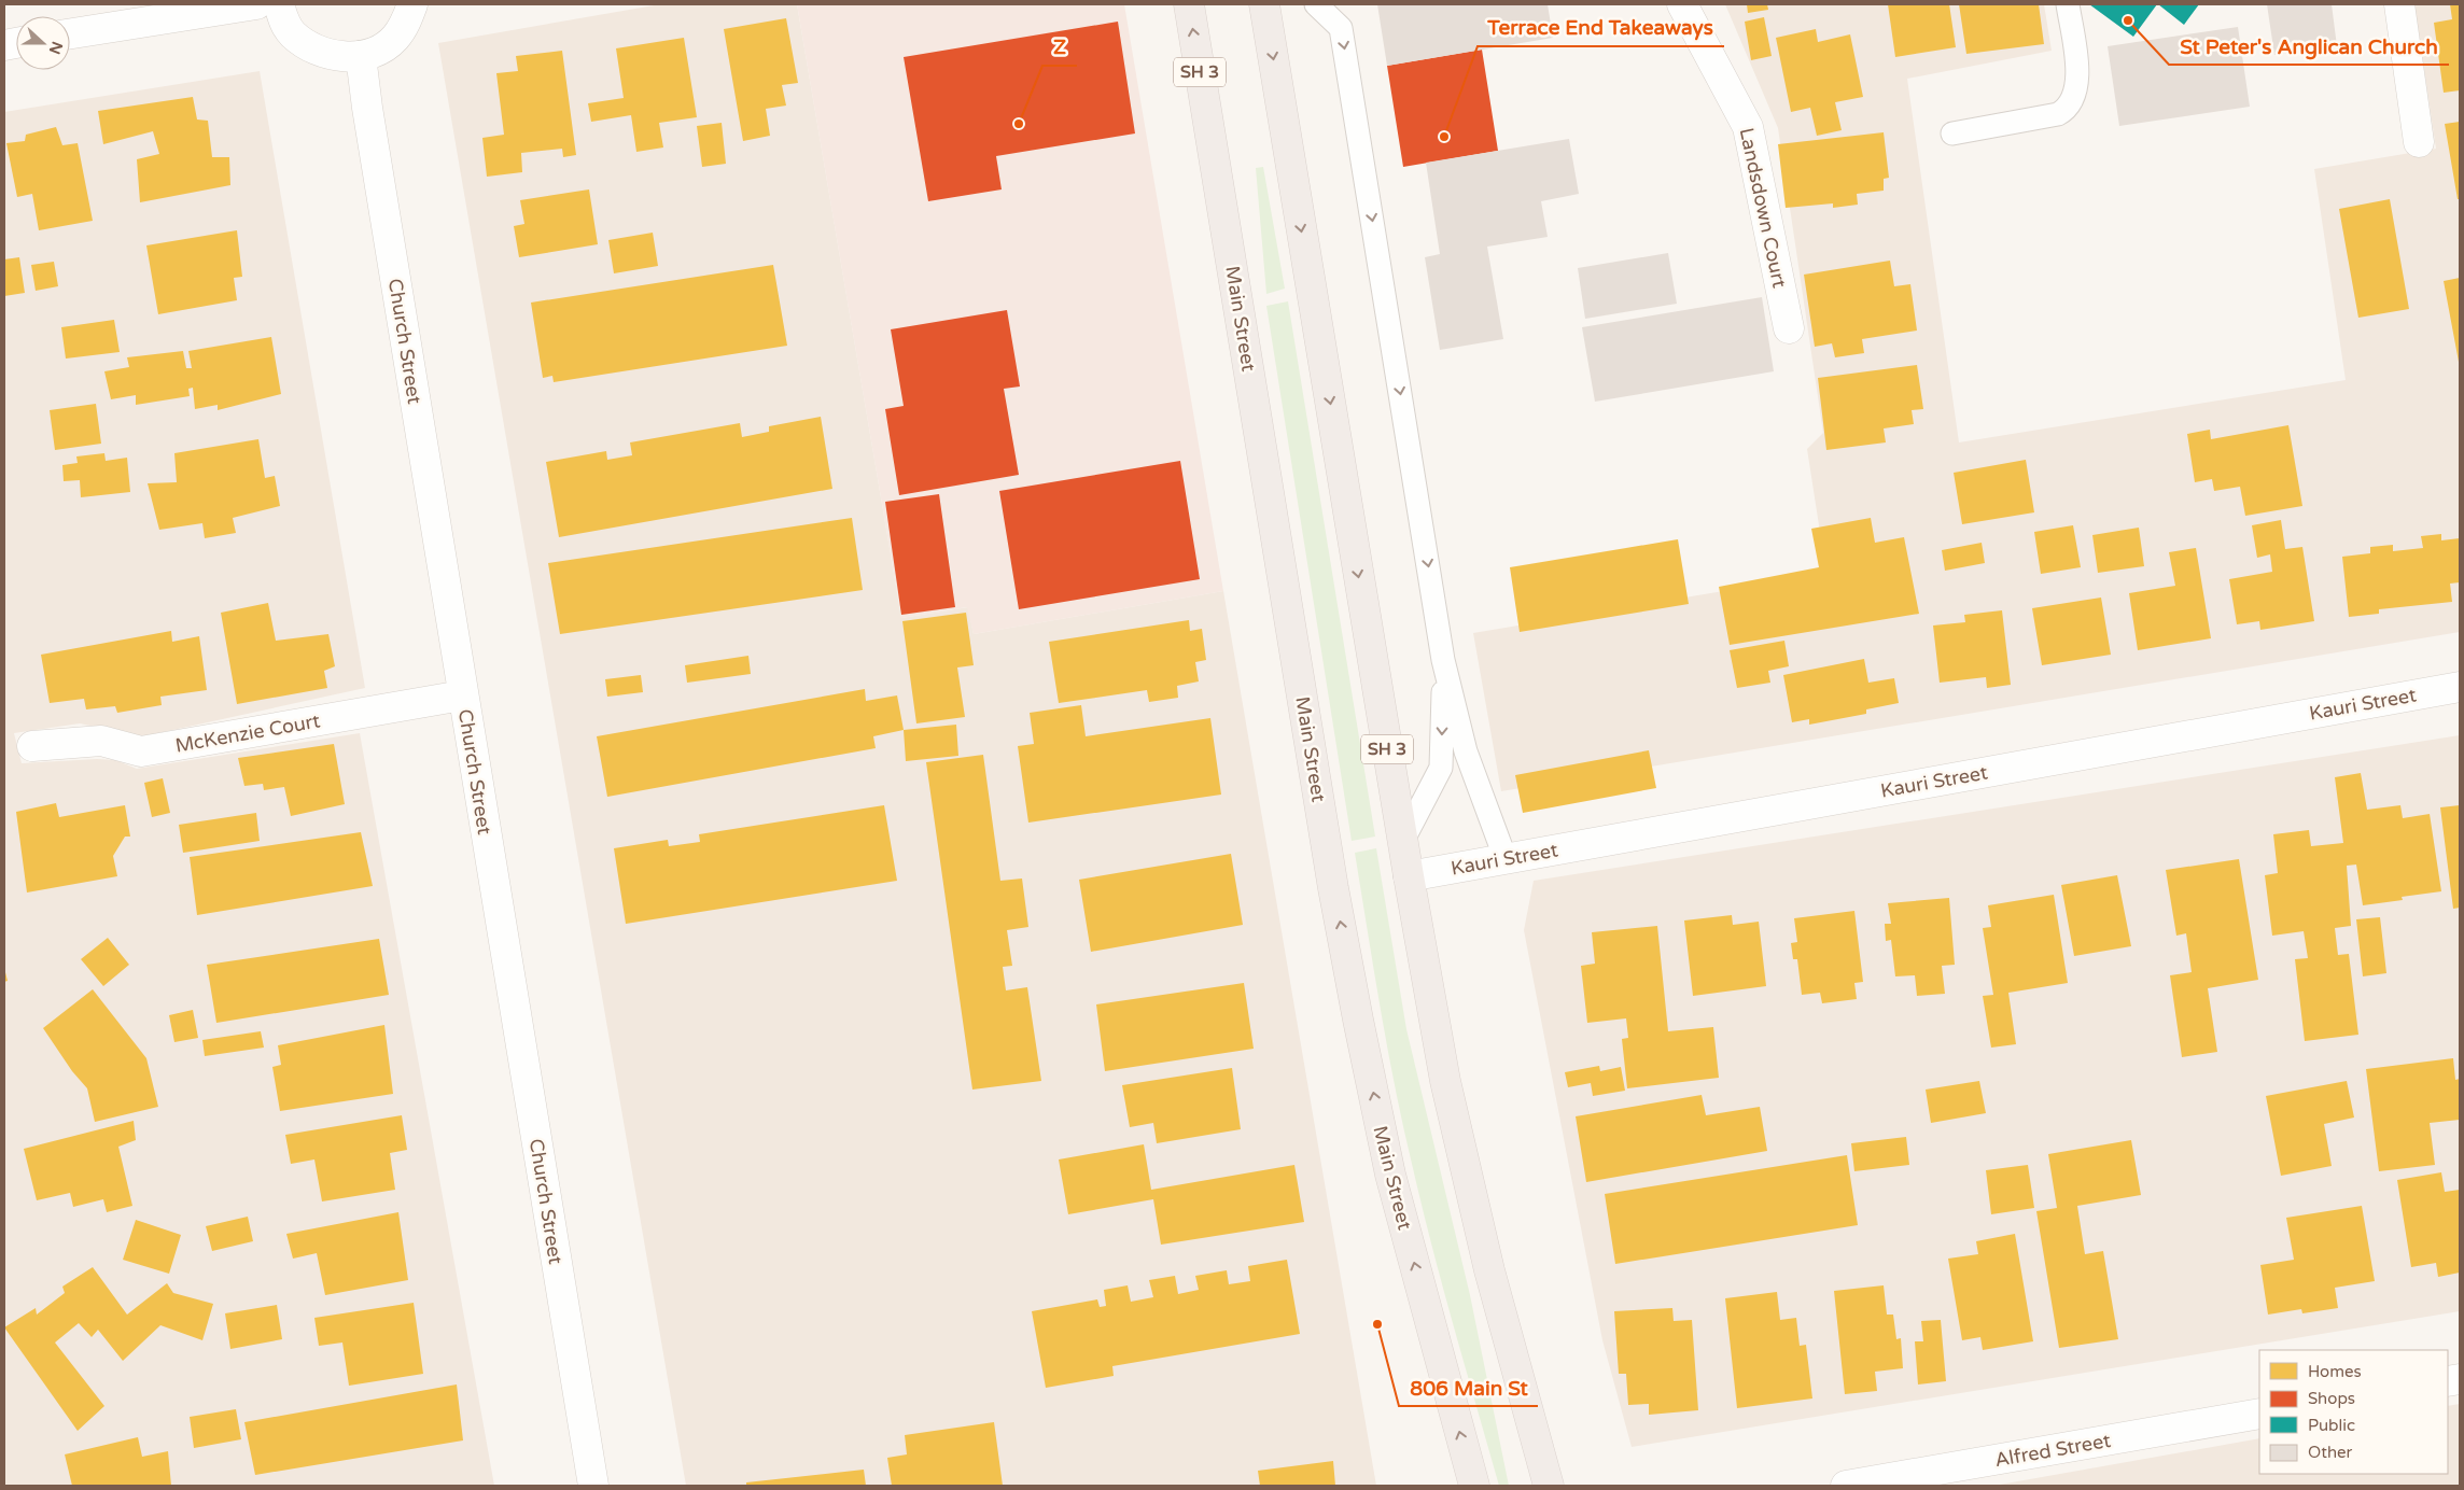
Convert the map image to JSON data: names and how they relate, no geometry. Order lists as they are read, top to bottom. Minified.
{"streets":{"highway":["SH 3","Main Street"],"street":["Landsdown Court","Church Street","Kauri Street","McKenzie Court","Alfred Street"]},"crossings":[["SH 3","Kauri Street"],["Church Street","McKenzie Court"]],"places":["St Peter's Anglican Church","Z","Terrace End Takeaways","806 Main St"],"legend":["Homes","Shops","Public","Other"],"north":"right"}
